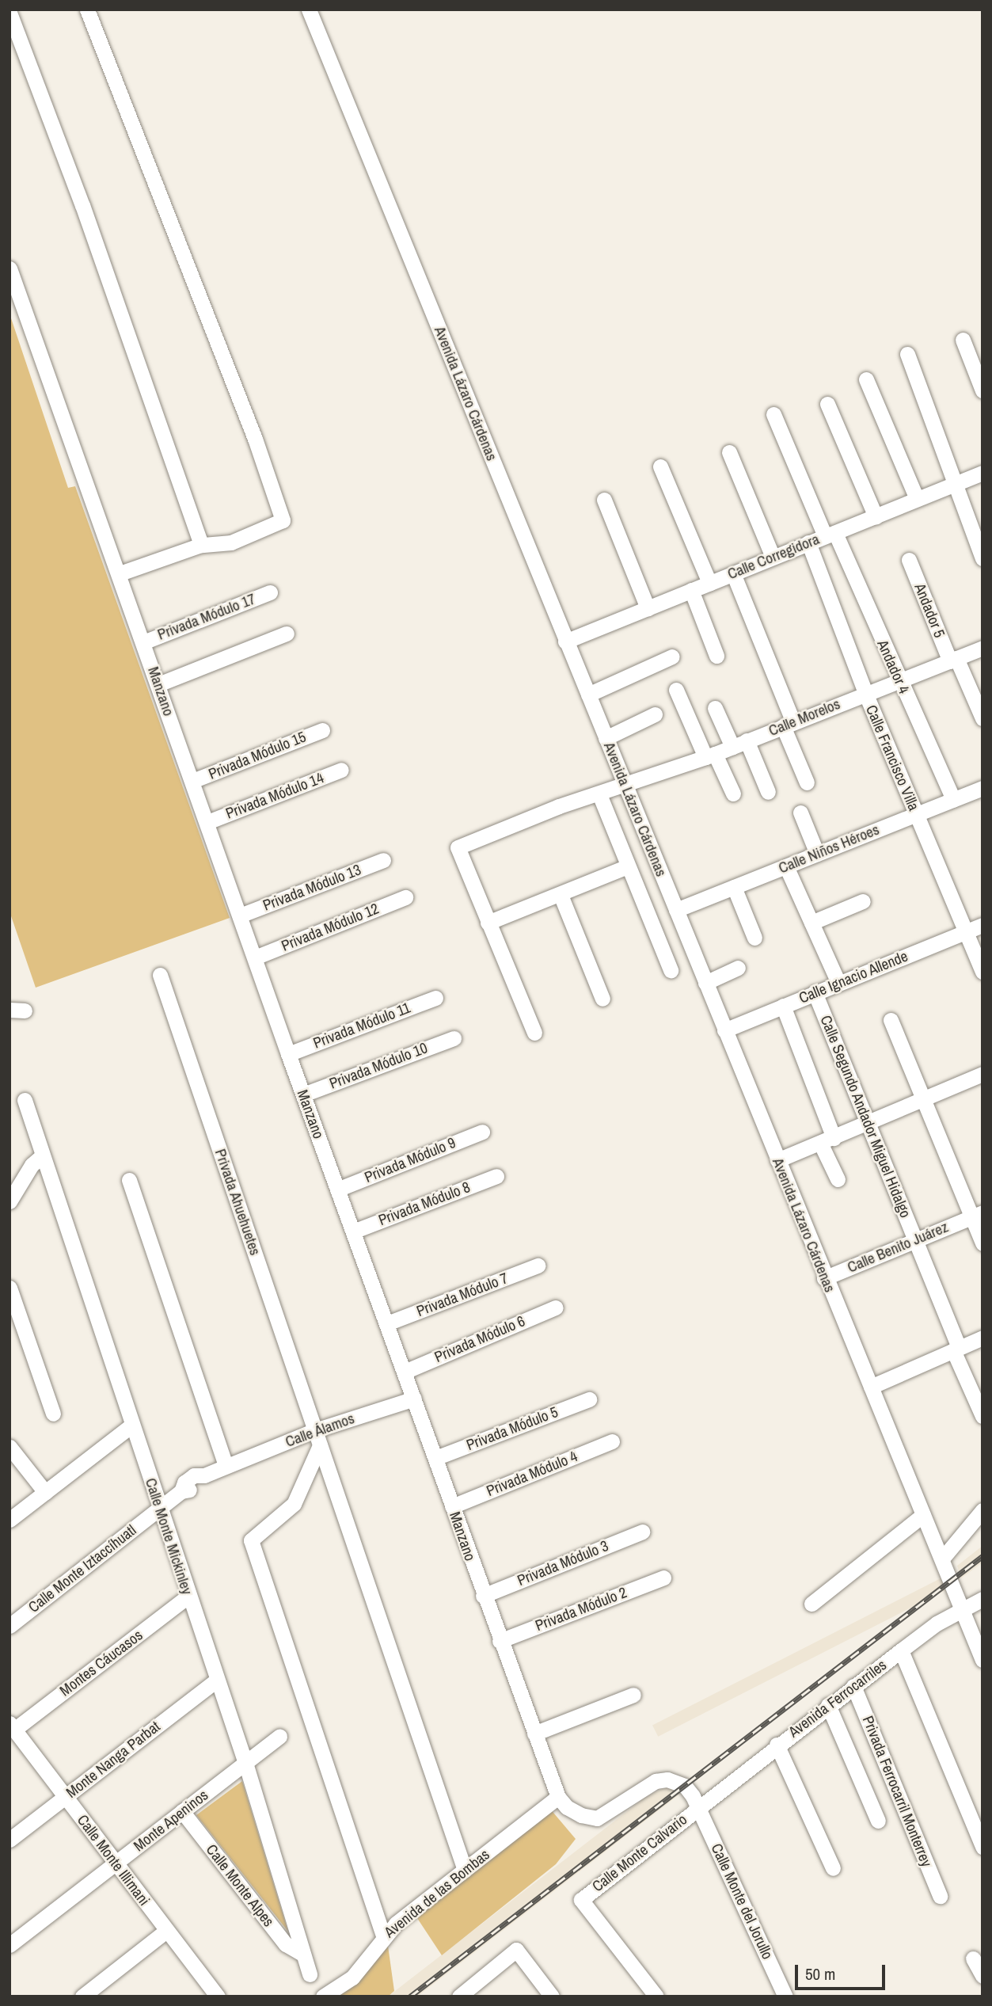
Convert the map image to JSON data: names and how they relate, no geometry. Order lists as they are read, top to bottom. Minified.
{"streets":{"street":["Avenida Lázaro Cárdenas","Calle Corregidora","Andador 5","Privada Módulo 17","Andador 4","Manzano","Calle Morelos","Privada Módulo 15","Calle Francisco Villa","Privada Módulo 14","Calle Niños Héroes","Privada Módulo 13","Privada Módulo 12","Calle Ignacio Allende","Privada Módulo 11","Privada Módulo 10","Calle Segundo Andador Miguel Hidalgo","Privada Módulo 9","Privada Ahuehuetes","Privada Módulo 8","Calle Benito Juárez","Privada Módulo 7","Privada Módulo 6","Privada Módulo 5","Calle Álamos","Privada Módulo 4","Calle Monte Mickinley","Privada Módulo 3","Calle Monte Iztaccíhuatl","Privada Módulo 2","Montes Cáucasos","Avenida Ferrocarriles","Monte Nanga Parbat","Privada Ferrocarril Monterrey","Monte Apeninos","Calle Monte Calvario","Calle Monte Illimani","Calle Monte Alpes","Avenida de las Bombas","Calle Monte del Jorullo"]},"crossings":[["Avenida Lázaro Cárdenas","Calle Corregidora"],["Avenida Lázaro Cárdenas","Calle Morelos"],["Avenida Lázaro Cárdenas","Calle Niños Héroes"],["Avenida Lázaro Cárdenas","Calle Ignacio Allende"],["Avenida Lázaro Cárdenas","Calle Benito Juárez"],["Avenida Lázaro Cárdenas","Avenida Ferrocarriles"],["Calle Corregidora","Andador 4"],["Calle Corregidora","Calle Francisco Villa"],["Andador 5","Calle Morelos"],["Privada Módulo 17","Manzano"],["Andador 4","Calle Morelos"],["Andador 4","Calle Niños Héroes"],["Manzano","Privada Módulo 15"],["Manzano","Privada Módulo 14"],["Manzano","Privada Módulo 13"],["Manzano","Privada Módulo 12"],["Manzano","Privada Módulo 11"],["Manzano","Privada Módulo 10"],["Manzano","Privada Módulo 9"],["Manzano","Privada Módulo 8"],["Manzano","Privada Módulo 7"],["Manzano","Privada Módulo 6"],["Manzano","Privada Módulo 5"],["Manzano","Calle Álamos"],["Manzano","Privada Módulo 4"],["Manzano","Privada Módulo 3"],["Manzano","Privada Módulo 2"],["Manzano","Avenida de las Bombas"],["Calle Morelos","Calle Francisco Villa"],["Calle Francisco Villa","Calle Niños Héroes"],["Calle Francisco Villa","Calle Ignacio Allende"],["Calle Ignacio Allende","Calle Segundo Andador Miguel Hidalgo"],["Calle Segundo Andador Miguel Hidalgo","Calle Benito Juárez"],["Privada Ahuehuetes","Calle Álamos"],["Privada Ahuehuetes","Avenida de las Bombas"],["Calle Álamos","Calle Monte Iztaccíhuatl"],["Calle Monte Mickinley","Calle Monte Iztaccíhuatl"],["Calle Monte Mickinley","Montes Cáucasos"],["Calle Monte Mickinley","Monte Nanga Parbat"],["Calle Monte Mickinley","Monte Apeninos"],["Calle Monte Mickinley","Calle Monte Alpes"],["Montes Cáucasos","Calle Monte Illimani"],["Avenida Ferrocarriles","Privada Ferrocarril Monterrey"],["Avenida Ferrocarriles","Calle Monte Calvario"],["Avenida Ferrocarriles","Calle Monte del Jorullo"],["Monte Nanga Parbat","Calle Monte Illimani"],["Monte Apeninos","Calle Monte Illimani"],["Monte Apeninos","Calle Monte Alpes"],["Calle Monte Calvario","Calle Monte del Jorullo"]],"scale_bar":"50 m"}
